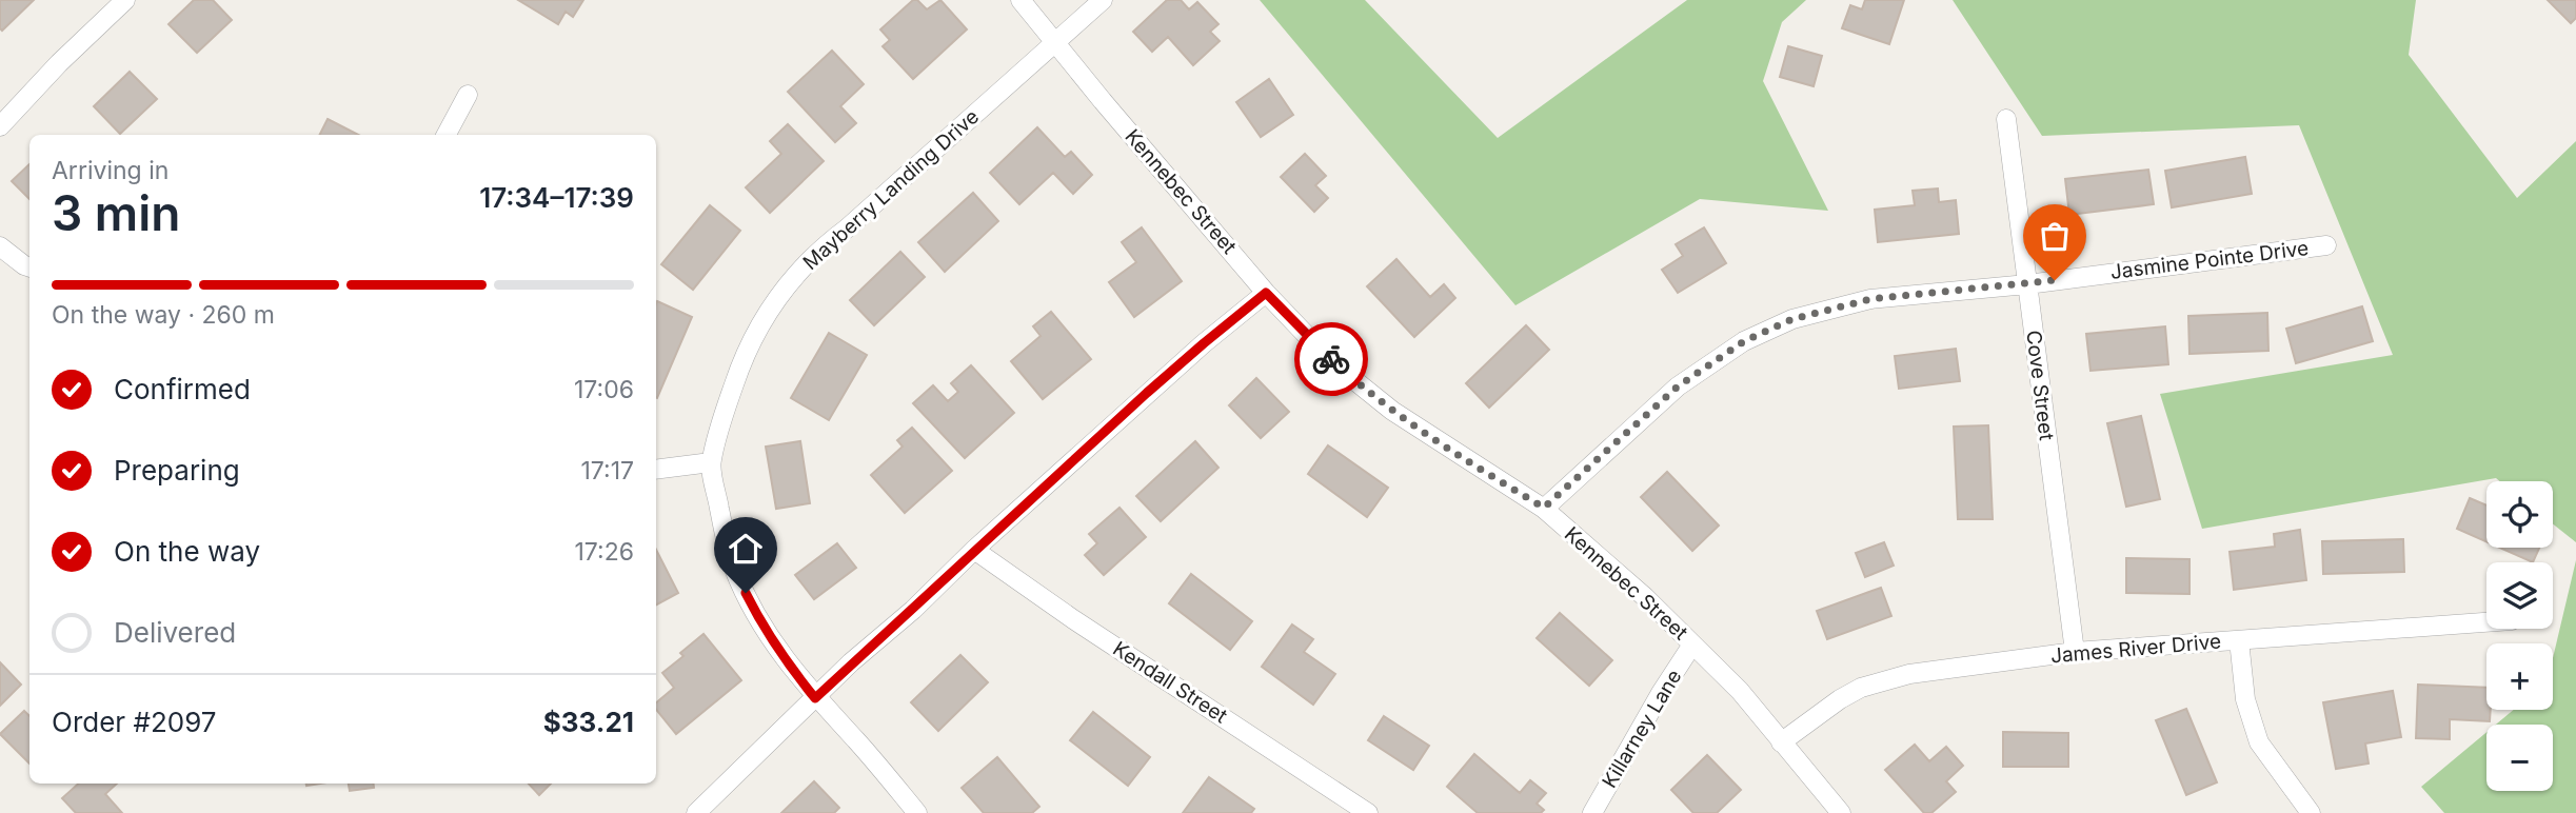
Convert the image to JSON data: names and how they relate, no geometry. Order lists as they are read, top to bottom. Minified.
{"streets":{"street":["Mayberry Landing Drive","Kennebec Street","Jasmine Pointe Drive","Cove Street","James River Drive","Kendall Street","Killarney Lane"]},"crossings":[["Mayberry Landing Drive","Kennebec Street"],["Kennebec Street","Jasmine Pointe Drive"],["Kennebec Street","James River Drive"],["Kennebec Street","Killarney Lane"],["Jasmine Pointe Drive","Cove Street"],["Cove Street","James River Drive"]],"page":{"heading":["3 min","Arriving in","17:34–17:39"],"panel":["Order #2097","$33.21"],"bar":"On the way · 260 m","list":[["Confirmed","17:06"],["Preparing","17:17"],["On the way","17:26"],"Delivered"],"map_buttons":["+","−"]}}
